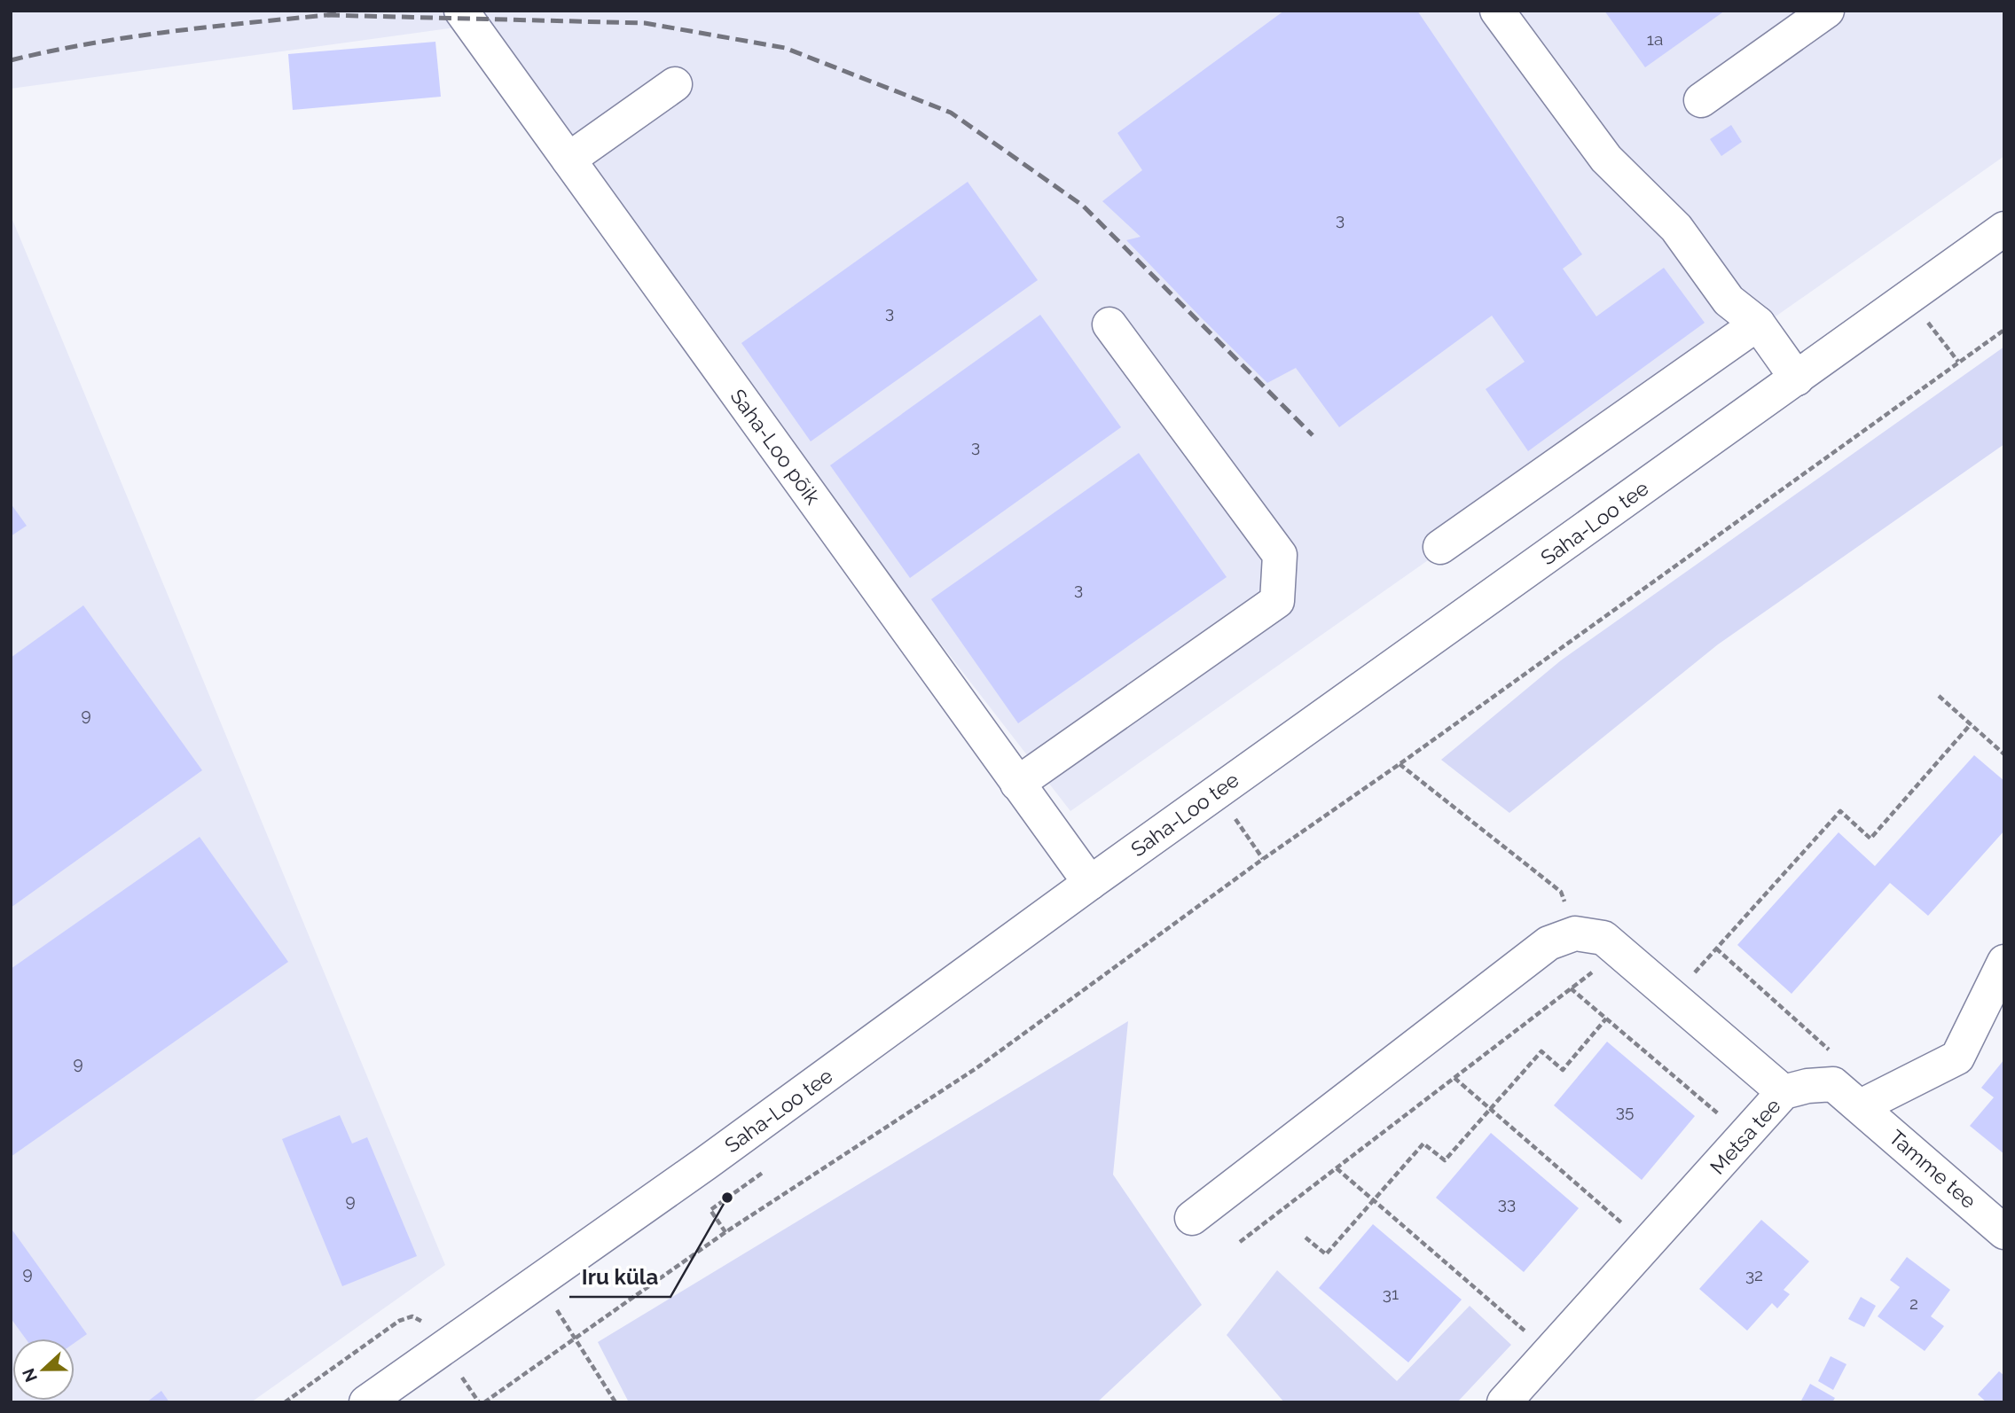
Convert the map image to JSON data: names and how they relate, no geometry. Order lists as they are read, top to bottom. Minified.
{"streets":{"main road":["Saha-Loo põik","Saha-Loo tee","Metsa tee","Tamme tee"]},"crossings":[["Saha-Loo põik","Saha-Loo tee"]],"places":["Iru küla"],"house_numbers":["1a","3","3","3","3","9","9","35","9","33","9","32","31","2"],"north":"left"}
